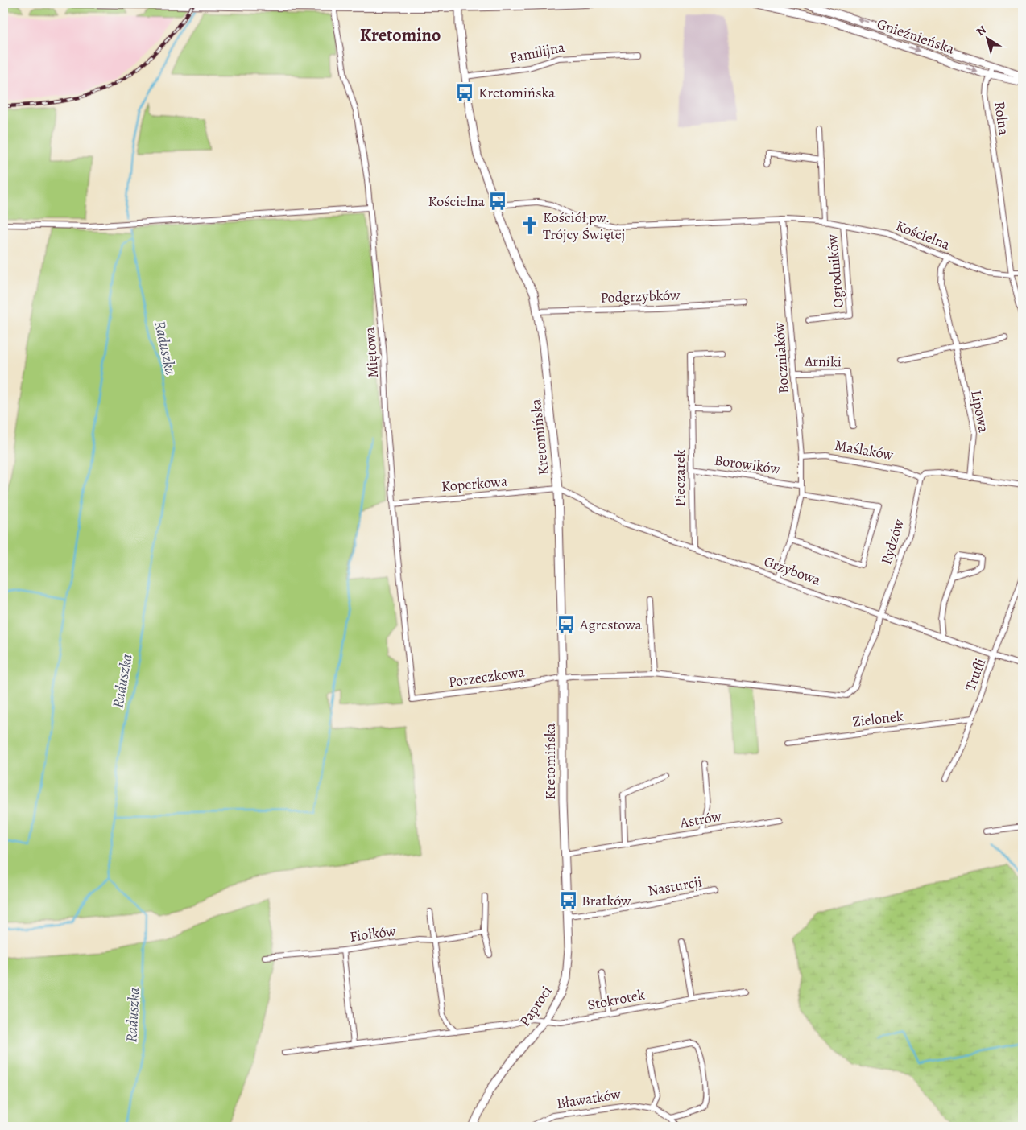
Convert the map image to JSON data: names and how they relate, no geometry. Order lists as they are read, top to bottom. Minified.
{"streets":{"street":["Gnieźnieńska","Familijna","Rolna","Kościelna","Ogrodników","Podgrzybków","Miętowa","Boczniaków","Arniki","Lipowa","Kretomińska","Maślaków","Borowików","Pieczarek","Koperkowa","Rydzów","Grzybowa","Trufli","Porzeczkowa","Zielonek","Astrów","Nasturcji","Fiołków","Stokrotek","Paproci","Bławatków"]},"crossings":[["Gnieźnieńska","Rolna"],["Familijna","Kretomińska"],["Rolna","Kościelna"],["Kościelna","Ogrodników"],["Kościelna","Boczniaków"],["Kościelna","Lipowa"],["Kościelna","Kretomińska"],["Podgrzybków","Kretomińska"],["Miętowa","Koperkowa"],["Miętowa","Porzeczkowa"],["Boczniaków","Arniki"],["Boczniaków","Maślaków"],["Boczniaków","Borowików"],["Boczniaków","Grzybowa"],["Lipowa","Maślaków"],["Kretomińska","Koperkowa"],["Kretomińska","Grzybowa"],["Kretomińska","Porzeczkowa"],["Kretomińska","Astrów"],["Kretomińska","Paproci"],["Maślaków","Rydzów"],["Borowików","Pieczarek"],["Pieczarek","Grzybowa"],["Koperkowa","Grzybowa"],["Rydzów","Grzybowa"],["Grzybowa","Trufli"],["Trufli","Zielonek"],["Nasturcji","Paproci"],["Stokrotek","Paproci"]],"districts":["Kretomino"],"water":["Raduszka"],"places":{"bus stop":["Kretomińska","Kościelna","Agrestowa","Bratków"],"church":["Kościół pw. Trójcy Świętej"]},"north":"top left"}
